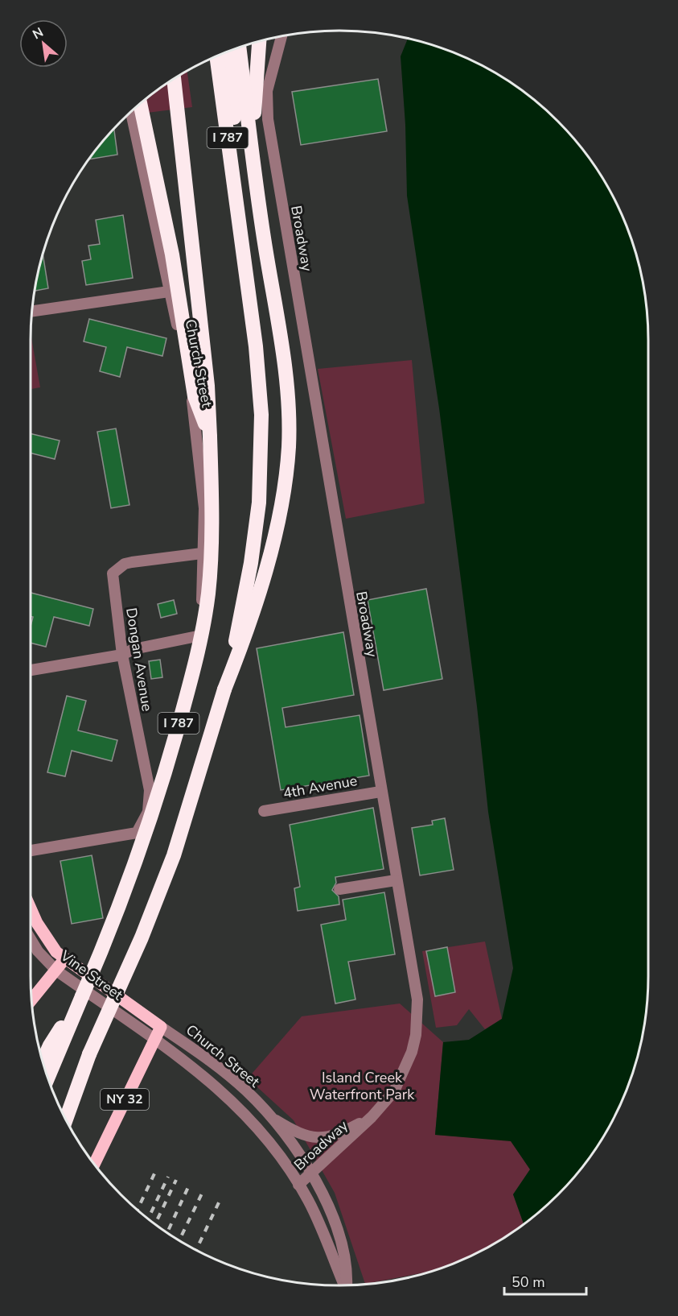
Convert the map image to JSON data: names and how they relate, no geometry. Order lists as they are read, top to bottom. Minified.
{"streets":{"highway":["I 787"],"main road":["Vine Street","NY 32"],"street":["Broadway","Church Street","Dongan Avenue","4th Avenue"]},"crossings":[["Broadway","Church Street"],["Broadway","4th Avenue"],["Church Street","Dongan Avenue"],["Church Street","Vine Street"],["Church Street","NY 32"],["Vine Street","NY 32"]],"parks":["Island Creek Waterfront Park"],"scale_bar":"50 m","north":"top left"}
